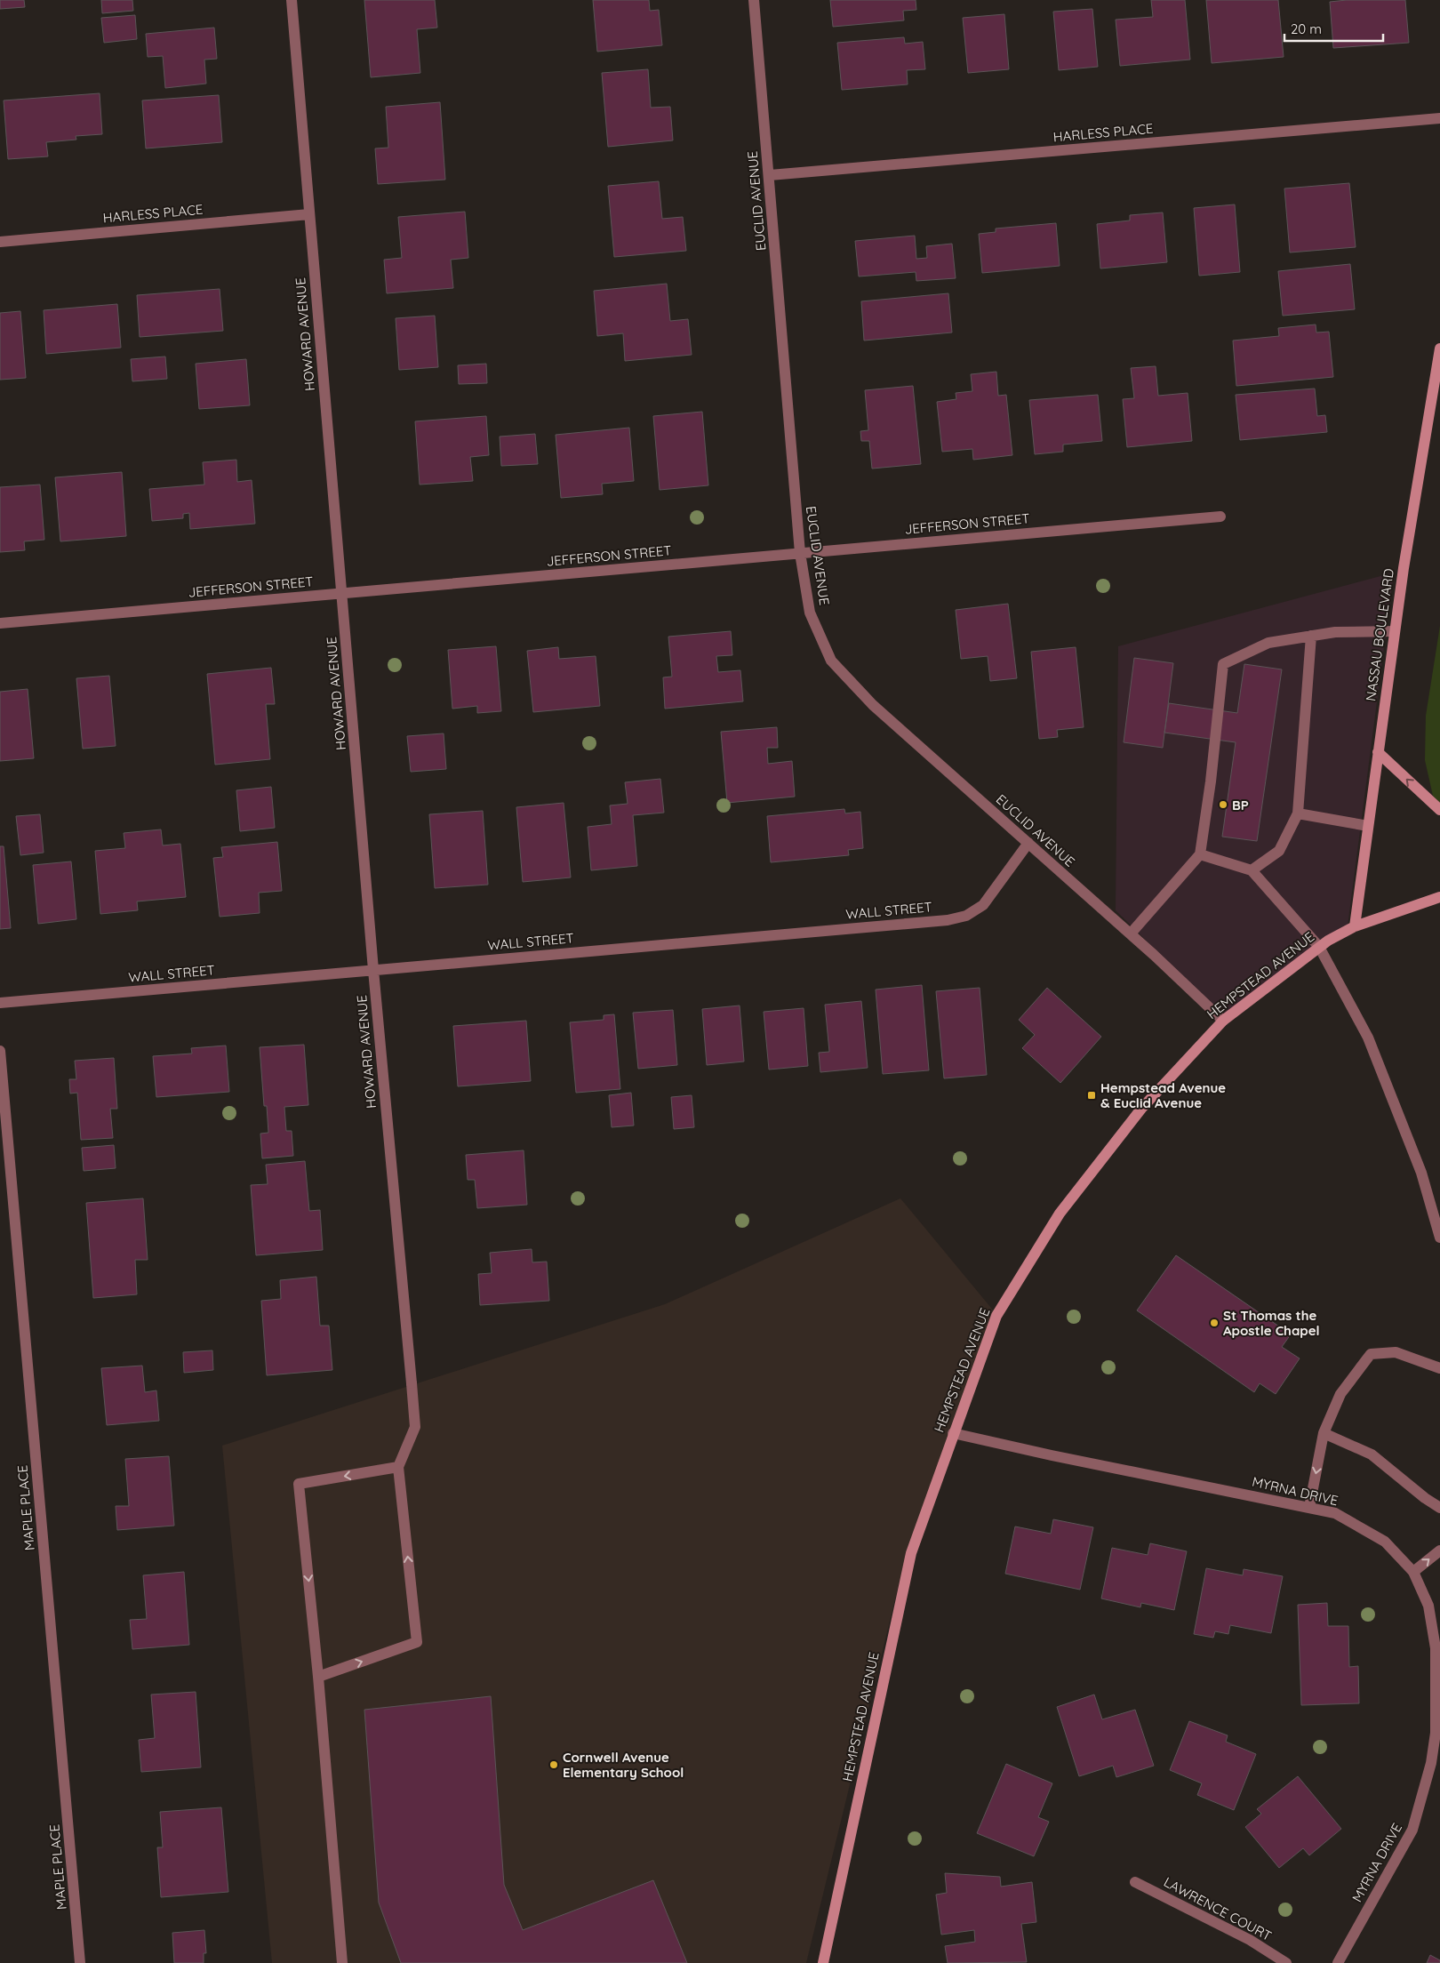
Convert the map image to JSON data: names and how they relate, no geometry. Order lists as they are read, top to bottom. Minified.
{"streets":{"main road":["NASSAU BOULEVARD","HEMPSTEAD AVENUE"],"street":["HARLESS PLACE","EUCLID AVENUE","HOWARD AVENUE","JEFFERSON STREET","WALL STREET","MYRNA DRIVE","MAPLE PLACE","LAWRENCE COURT"]},"crossings":[["HARLESS PLACE","EUCLID AVENUE"],["HARLESS PLACE","HOWARD AVENUE"],["EUCLID AVENUE","JEFFERSON STREET"],["EUCLID AVENUE","WALL STREET"],["EUCLID AVENUE","HEMPSTEAD AVENUE"],["HOWARD AVENUE","JEFFERSON STREET"],["HOWARD AVENUE","WALL STREET"],["NASSAU BOULEVARD","HEMPSTEAD AVENUE"],["HEMPSTEAD AVENUE","MYRNA DRIVE"]],"places":{"other":["BP","St Thomas the Apostle Chapel","Cornwell Avenue Elementary School"],"transit":["Hempstead Avenue & Euclid Avenue"]},"scale_bar":"20 m"}
